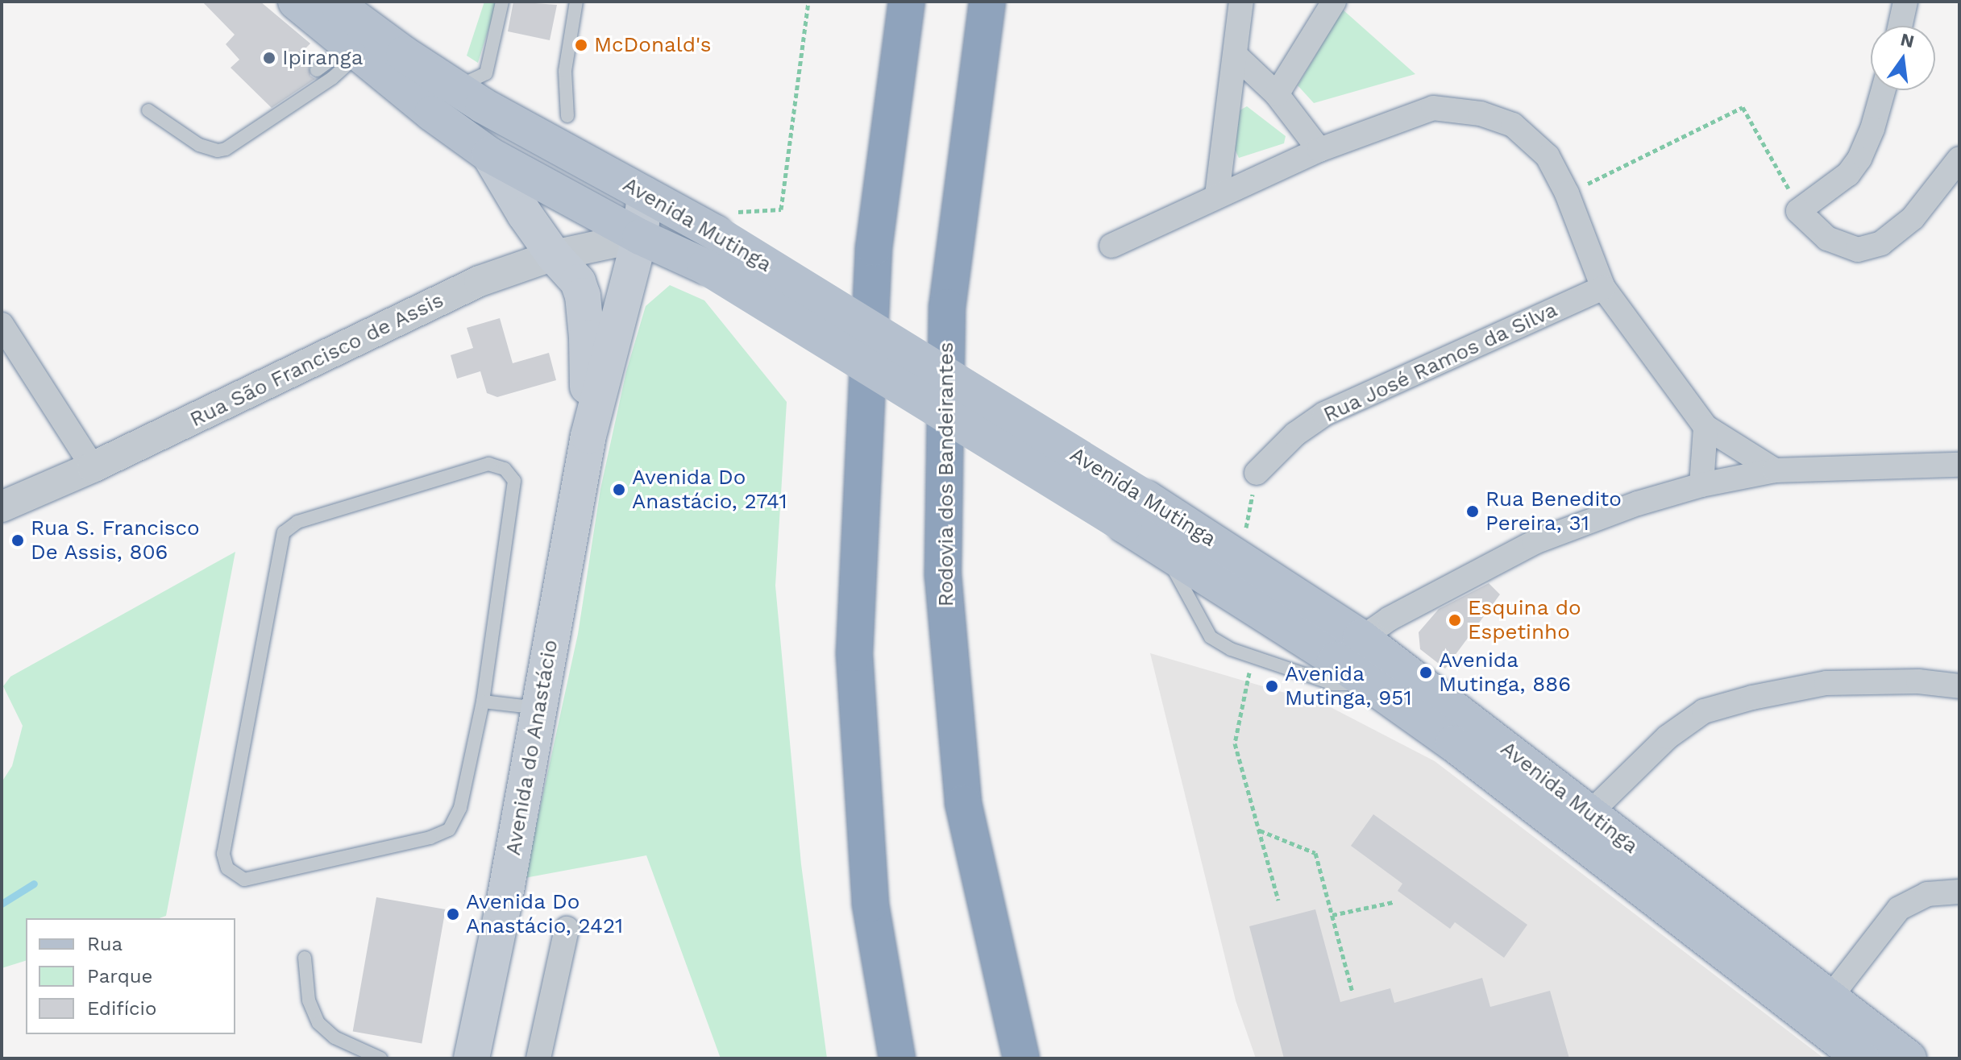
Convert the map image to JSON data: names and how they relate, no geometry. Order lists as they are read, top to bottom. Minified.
{"streets":{"highway":["Rodovia dos Bandeirantes"],"main road":["Avenida Mutinga","Avenida do Anastácio"],"street":["Rua São Francisco de Assis","Rua José Ramos da Silva"]},"crossings":[["Avenida Mutinga","Rua São Francisco de Assis"],["Avenida Mutinga","Avenida do Anastácio"],["Rua São Francisco de Assis","Avenida do Anastácio"]],"places":["McDonald's","Ipiranga","Avenida Do Anastácio, 2741","Rua Benedito Pereira, 31","Rua S. Francisco De Assis, 806","Esquina do Espetinho","Avenida Mutinga, 886","Avenida Mutinga, 951","Avenida Do Anastácio, 2421"],"legend":["Rua","Parque","Edifício"],"north":"top"}
